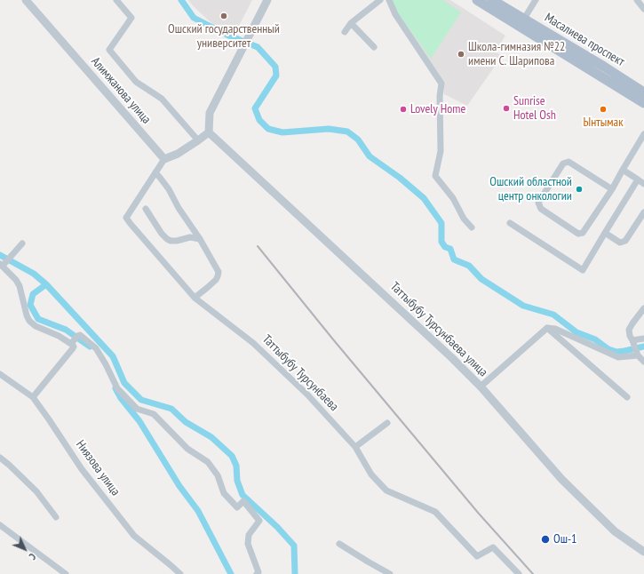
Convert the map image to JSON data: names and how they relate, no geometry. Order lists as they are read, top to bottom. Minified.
{"streets":{"main road":["Масалиева проспект"],"street":["Алимжанова улица","Таттыбубу Турсунбаева улица","Таттыбубу Турсунбаева","Ниязова улица"]},"crossings":[["Алимжанова улица","Таттыбубу Турсунбаева"]],"places":["Ошский государственный университет","Школа-гимназия №22 имени С. Шарипова","Sunrise Hotel Osh","Lovely Home","Ынтымак","Ошский областной центр онкологии","Ош-1"],"north":"bottom right"}
